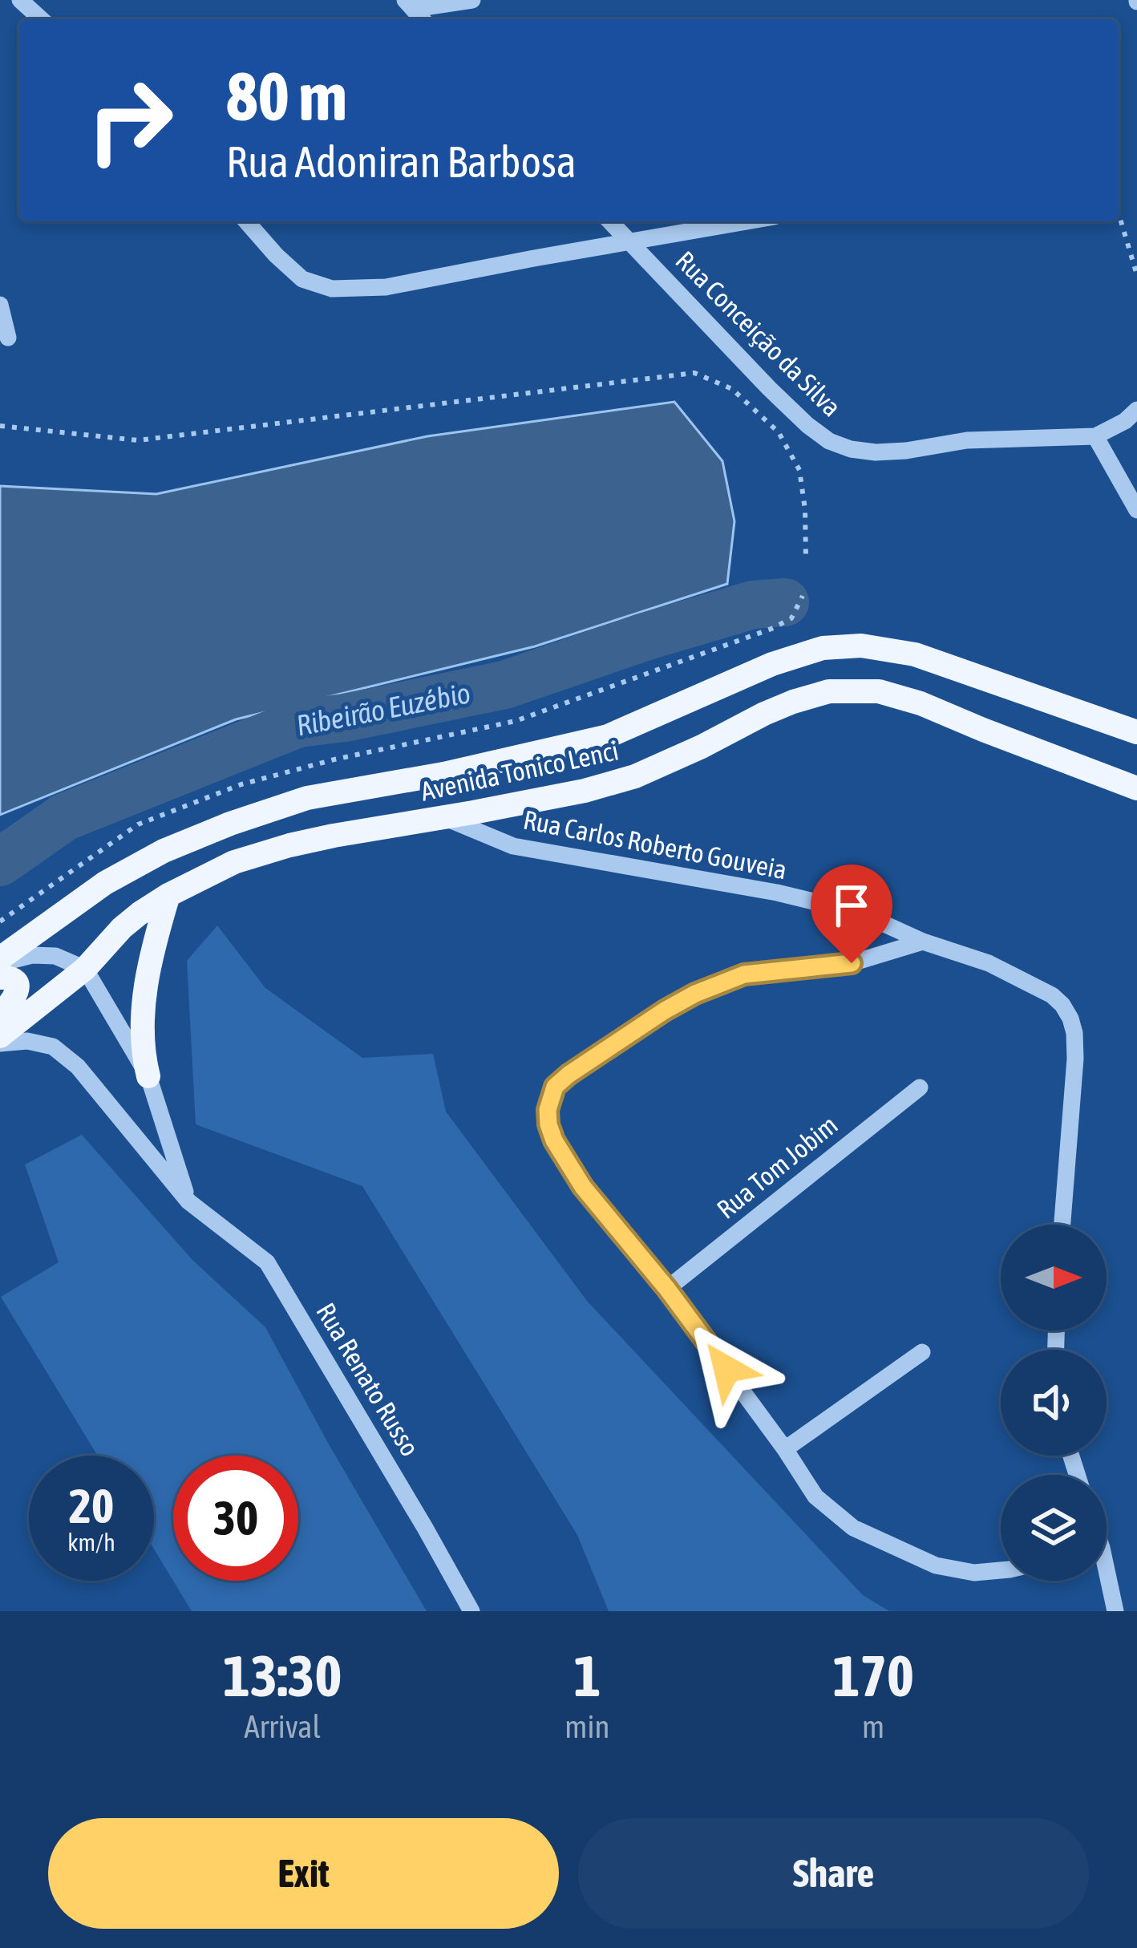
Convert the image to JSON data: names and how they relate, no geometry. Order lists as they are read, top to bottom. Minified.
{"streets":{"main road":["Avenida Tonico Lenci"],"street":["Rua Conceição da Silva","Rua Carlos Roberto Gouveia","Rua Tom Jobim","Rua Renato Russo"]},"crossings":[["Avenida Tonico Lenci","Rua Carlos Roberto Gouveia"],["Avenida Tonico Lenci","Rua Renato Russo"]],"water":["Ribeirão Euzébio"],"north":"right","page":{"turn":["80 m","Rua Adoniran Barbosa"],"speed":"20 km/h","limit":"30","eta":["13:30","Arrival","1","min","170","m"],"buttons":["Exit","Share"]}}
